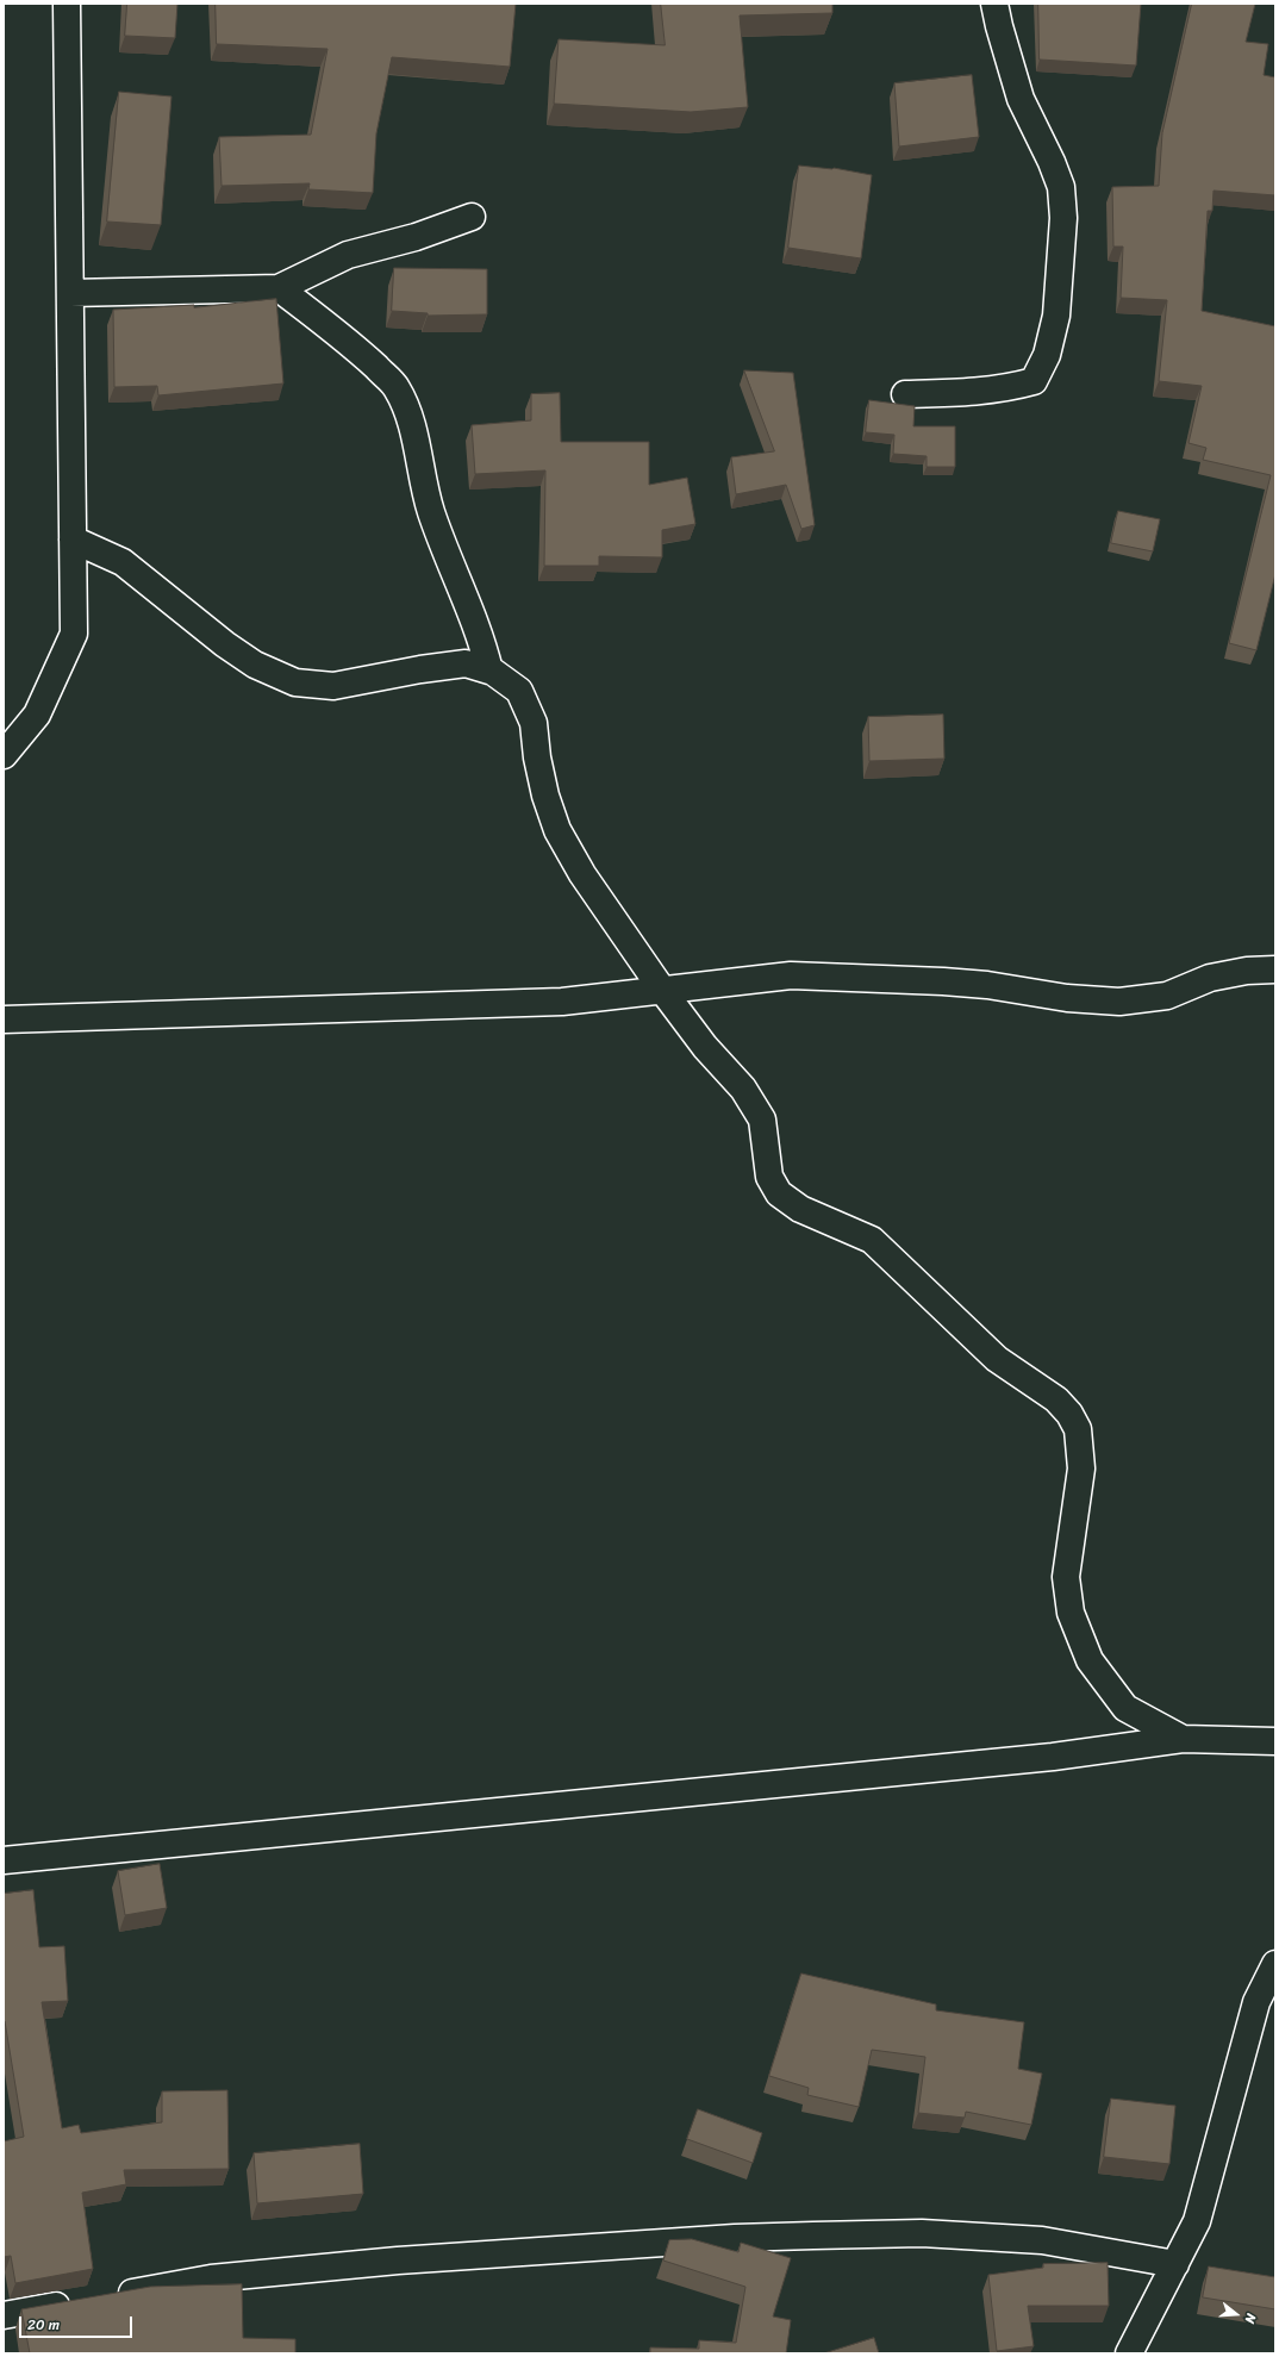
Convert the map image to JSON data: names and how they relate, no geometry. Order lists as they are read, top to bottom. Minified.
{"scale_bar":"20 m","north":"right"}
